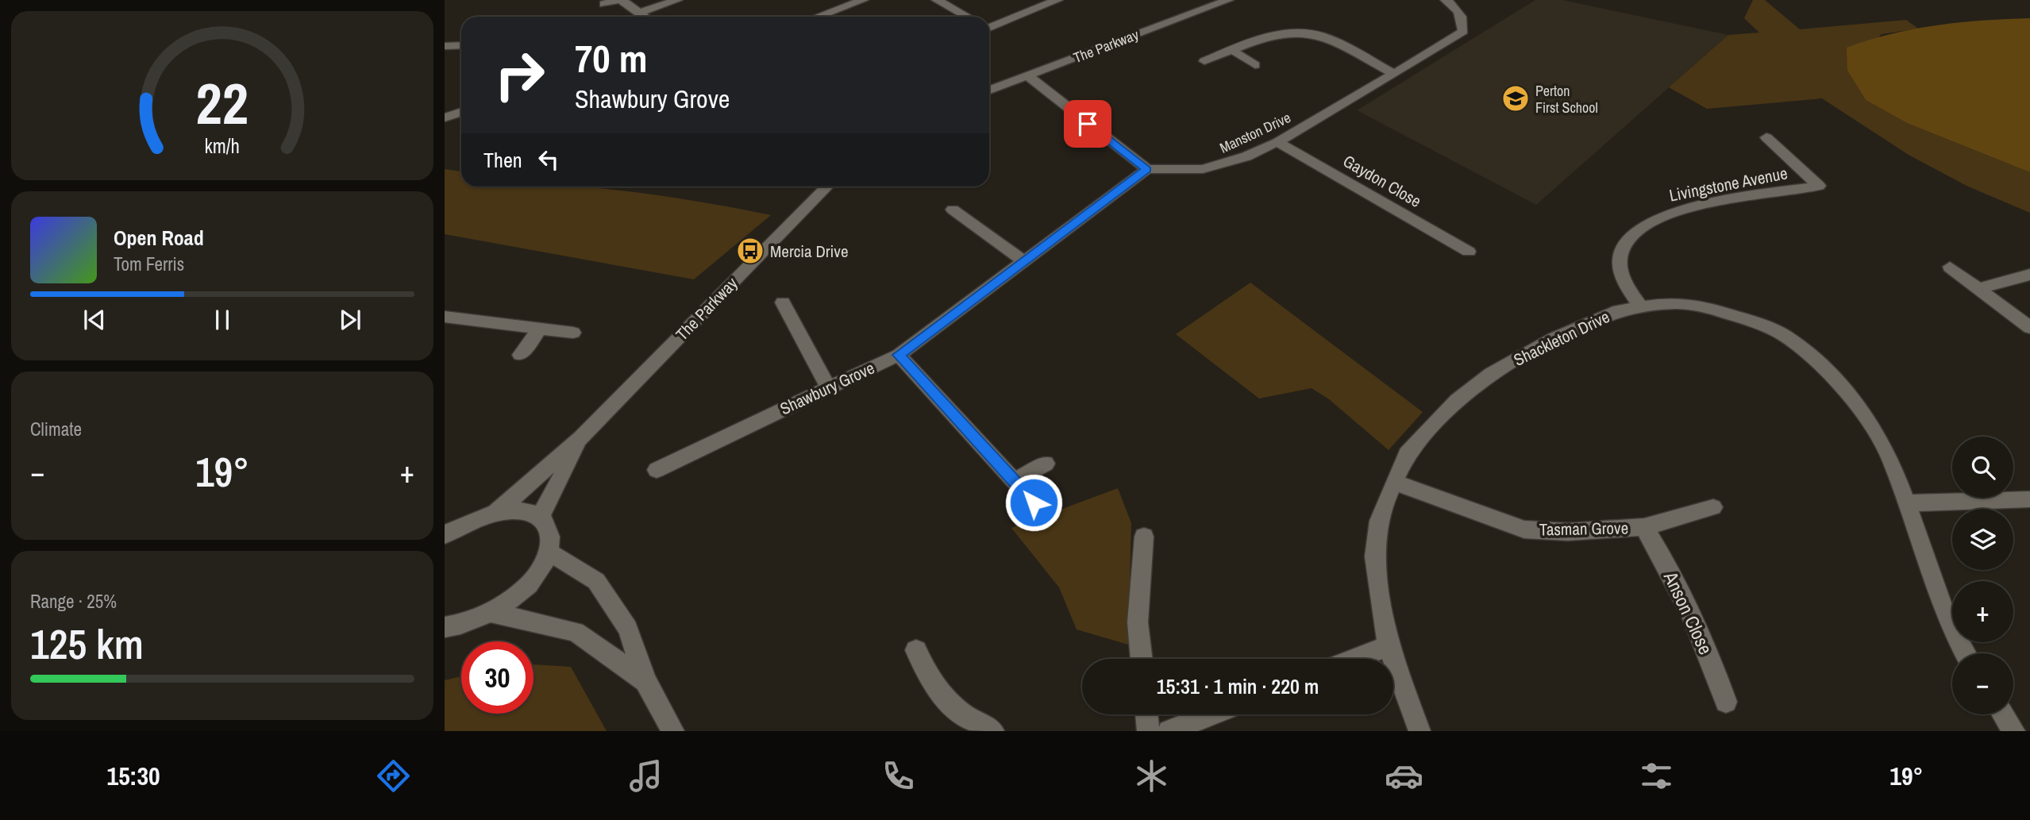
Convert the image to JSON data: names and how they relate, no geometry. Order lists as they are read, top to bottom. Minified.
{"streets":{"street":["The Parkway","Manston Drive","Gaydon Close","Livingstone Avenue","Shackleton Drive","Shawbury Grove","Tasman Grove","Anson Close"]},"crossings":[["Manston Drive","Gaydon Close"],["Manston Drive","Shawbury Grove"],["Livingstone Avenue","Shackleton Drive"],["Shackleton Drive","Tasman Grove"],["Tasman Grove","Anson Close"]],"places":{"school or university":["Perton First School"],"bus stop":["Mercia Drive"]},"page":{"turn":["70 m","Shawbury Grove"],"then":"Then","song":["Open Road","Tom Ferris"],"tile":["Climate",["Range · 25%","125 km"]],"map_buttons":["+","−"],"heat":["−","19°","+"],"limit":"30","trip":"15:31 · 1 min · 220 m","tabs":["15:30","19°"],"gauge":["22","km/h"]}}
